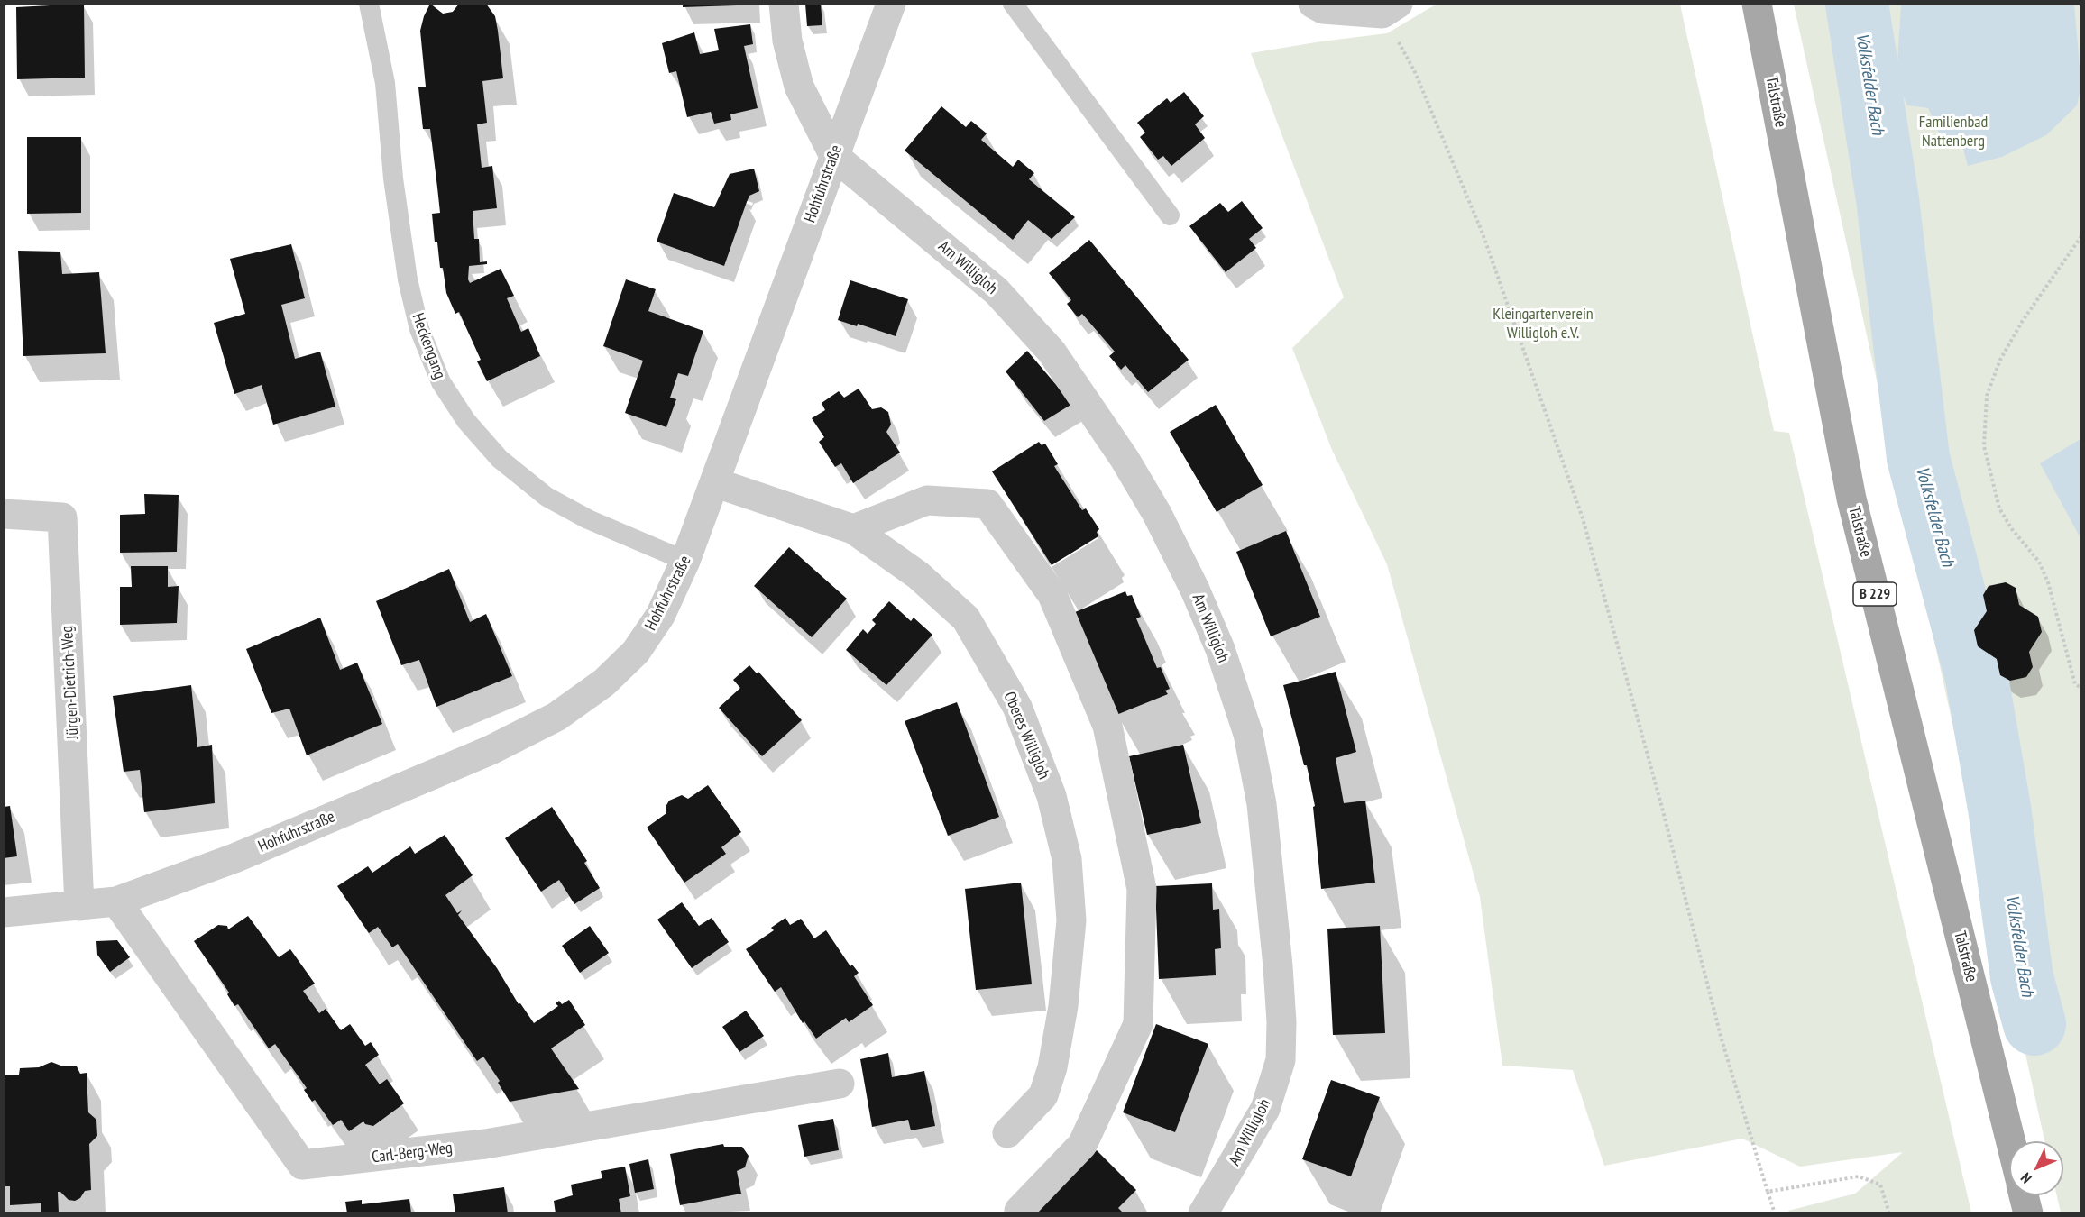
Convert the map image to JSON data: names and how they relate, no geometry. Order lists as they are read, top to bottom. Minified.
{"streets":{"main road":["Talstraße","B 229"],"street":["Hohfuhrstraße","Am Willigloh","Jürgen-Dietrich-Weg","Oberes Willigloh","Carl-Berg-Weg"],"lane":["Heckengang"]},"crossings":[["Hohfuhrstraße","Am Willigloh"],["Hohfuhrstraße","Heckengang"],["Hohfuhrstraße","Jürgen-Dietrich-Weg"],["Hohfuhrstraße","Oberes Willigloh"],["Hohfuhrstraße","Carl-Berg-Weg"]],"water":["Volksfelder Bach"],"parks":["Familienbad Nattenberg","Kleingartenverein Willigloh e.V."],"north":"bottom left"}
